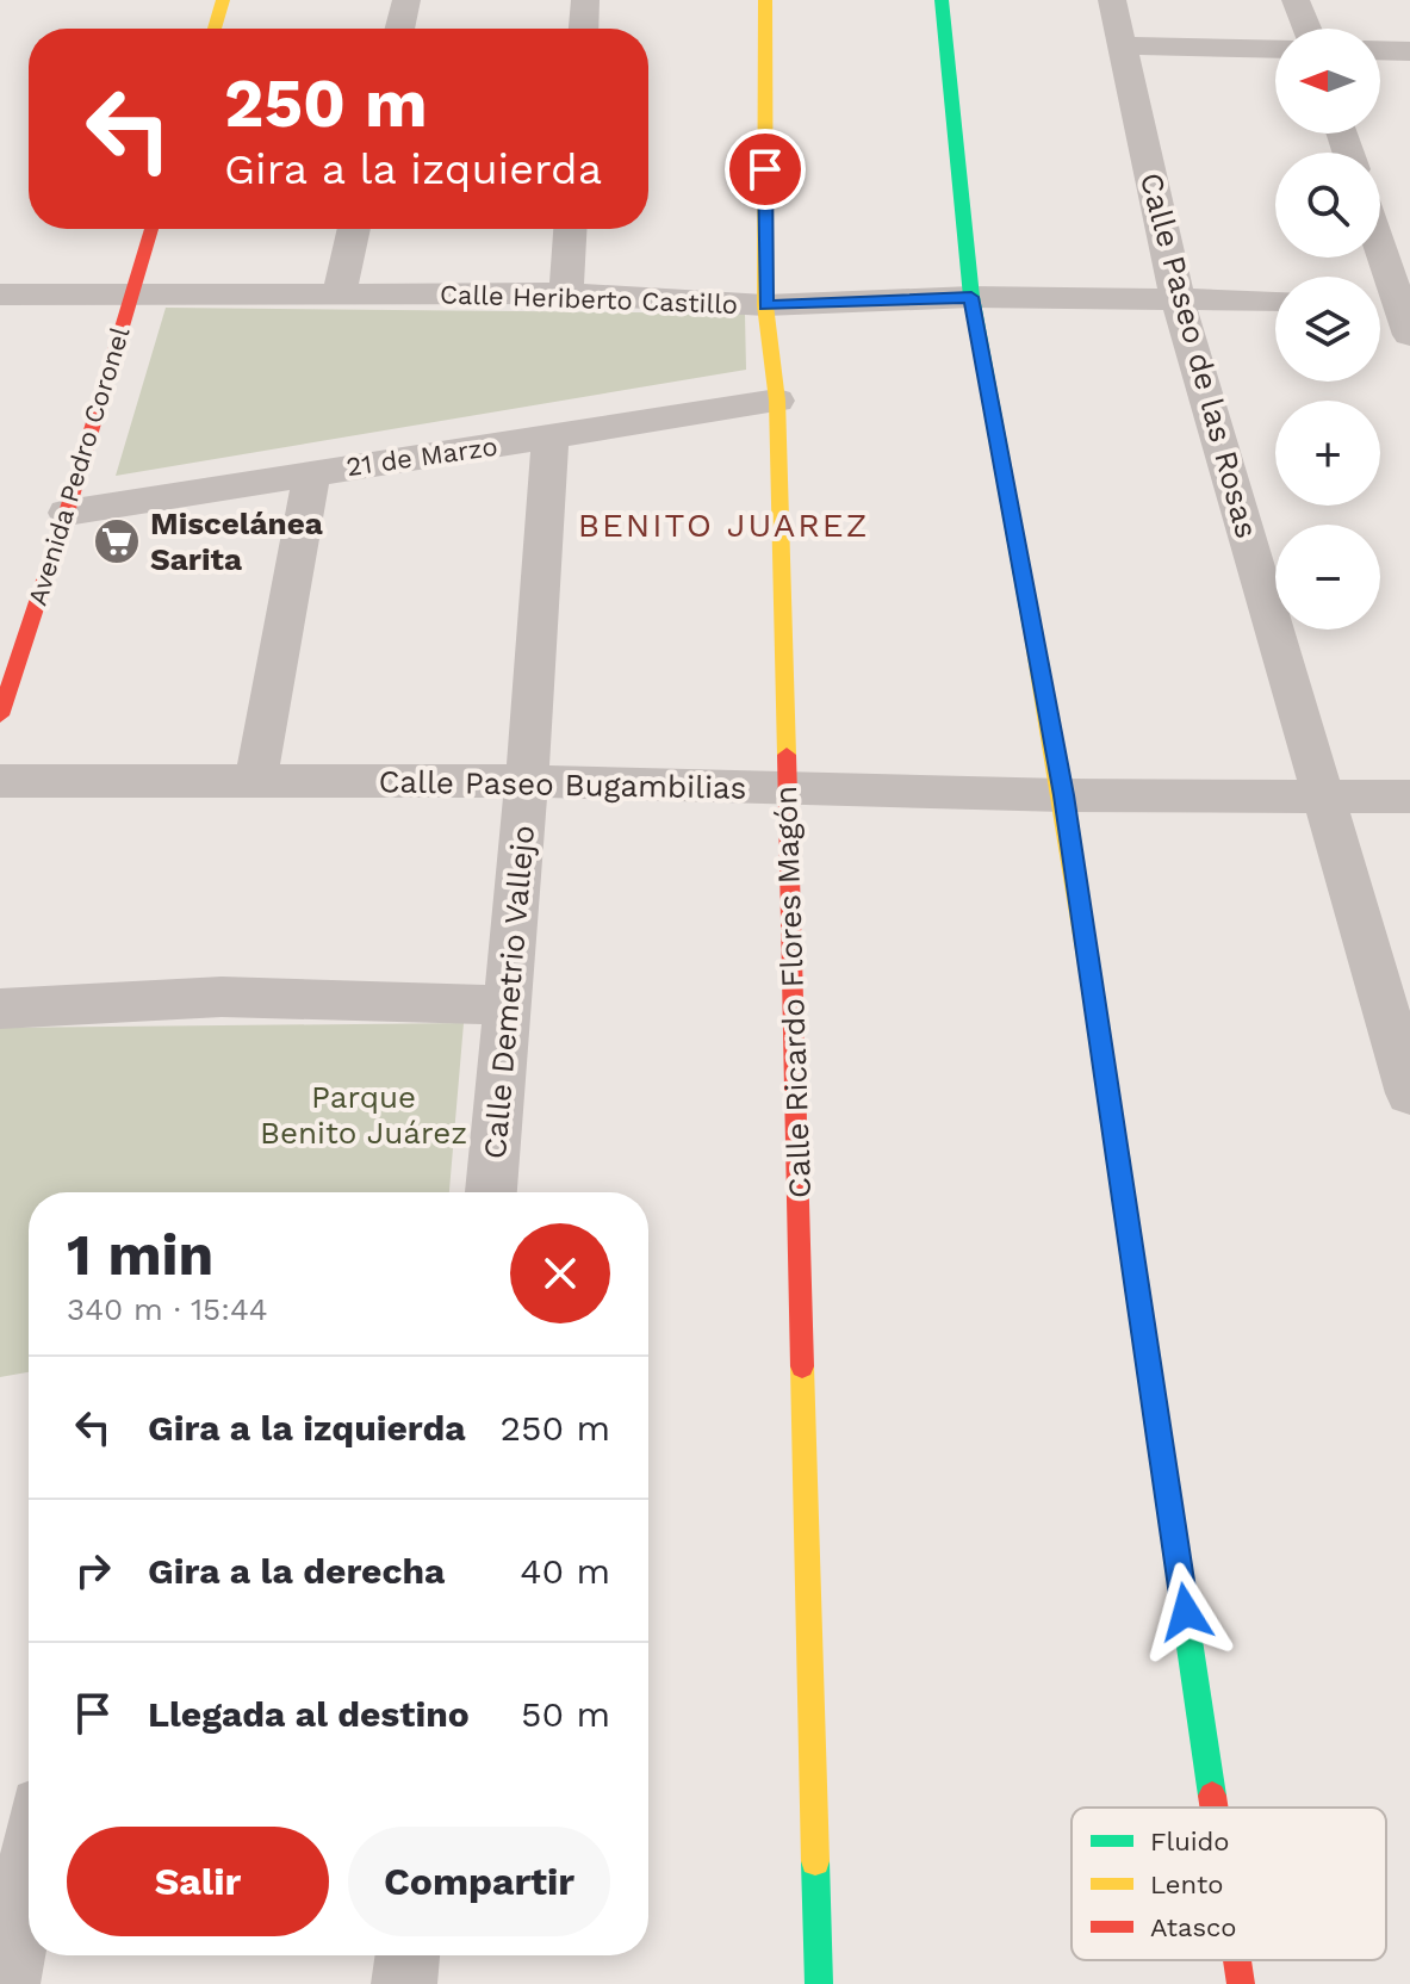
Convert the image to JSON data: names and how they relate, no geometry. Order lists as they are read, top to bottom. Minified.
{"streets":{"street":["Calle Heriberto Castillo","Calle Paseo de las Rosas","21 de Marzo","Avenida Pedro Coronel","Calle Paseo Bugambilias","Calle Demetrio Vallejo","Calle Ricardo Flores Magón"]},"crossings":[["Calle Heriberto Castillo","Calle Paseo de las Rosas"],["Calle Heriberto Castillo","Avenida Pedro Coronel"],["Calle Heriberto Castillo","Calle Ricardo Flores Magón"],["Calle Paseo de las Rosas","Calle Paseo Bugambilias"],["21 de Marzo","Avenida Pedro Coronel"],["21 de Marzo","Calle Demetrio Vallejo"],["21 de Marzo","Calle Ricardo Flores Magón"],["Calle Paseo Bugambilias","Calle Demetrio Vallejo"],["Calle Paseo Bugambilias","Calle Ricardo Flores Magón"]],"districts":["BENITO JUAREZ"],"parks":["Parque Benito Juárez"],"places":{"supermarket":["Miscelánea Sarita"]},"legend":["Fluido","Lento","Atasco"],"north":"left","page":{"map_buttons":["+","−"],"turn":["250 m","Gira a la izquierda"],"heading":["1 min","340 m · 15:44"],"list":[{"name":"Gira a la izquierda","value":"250 m"},{"name":"Gira a la derecha","value":"40 m"},{"name":"Llegada al destino","value":"50 m"}],"buttons":["Salir","Compartir"]}}
